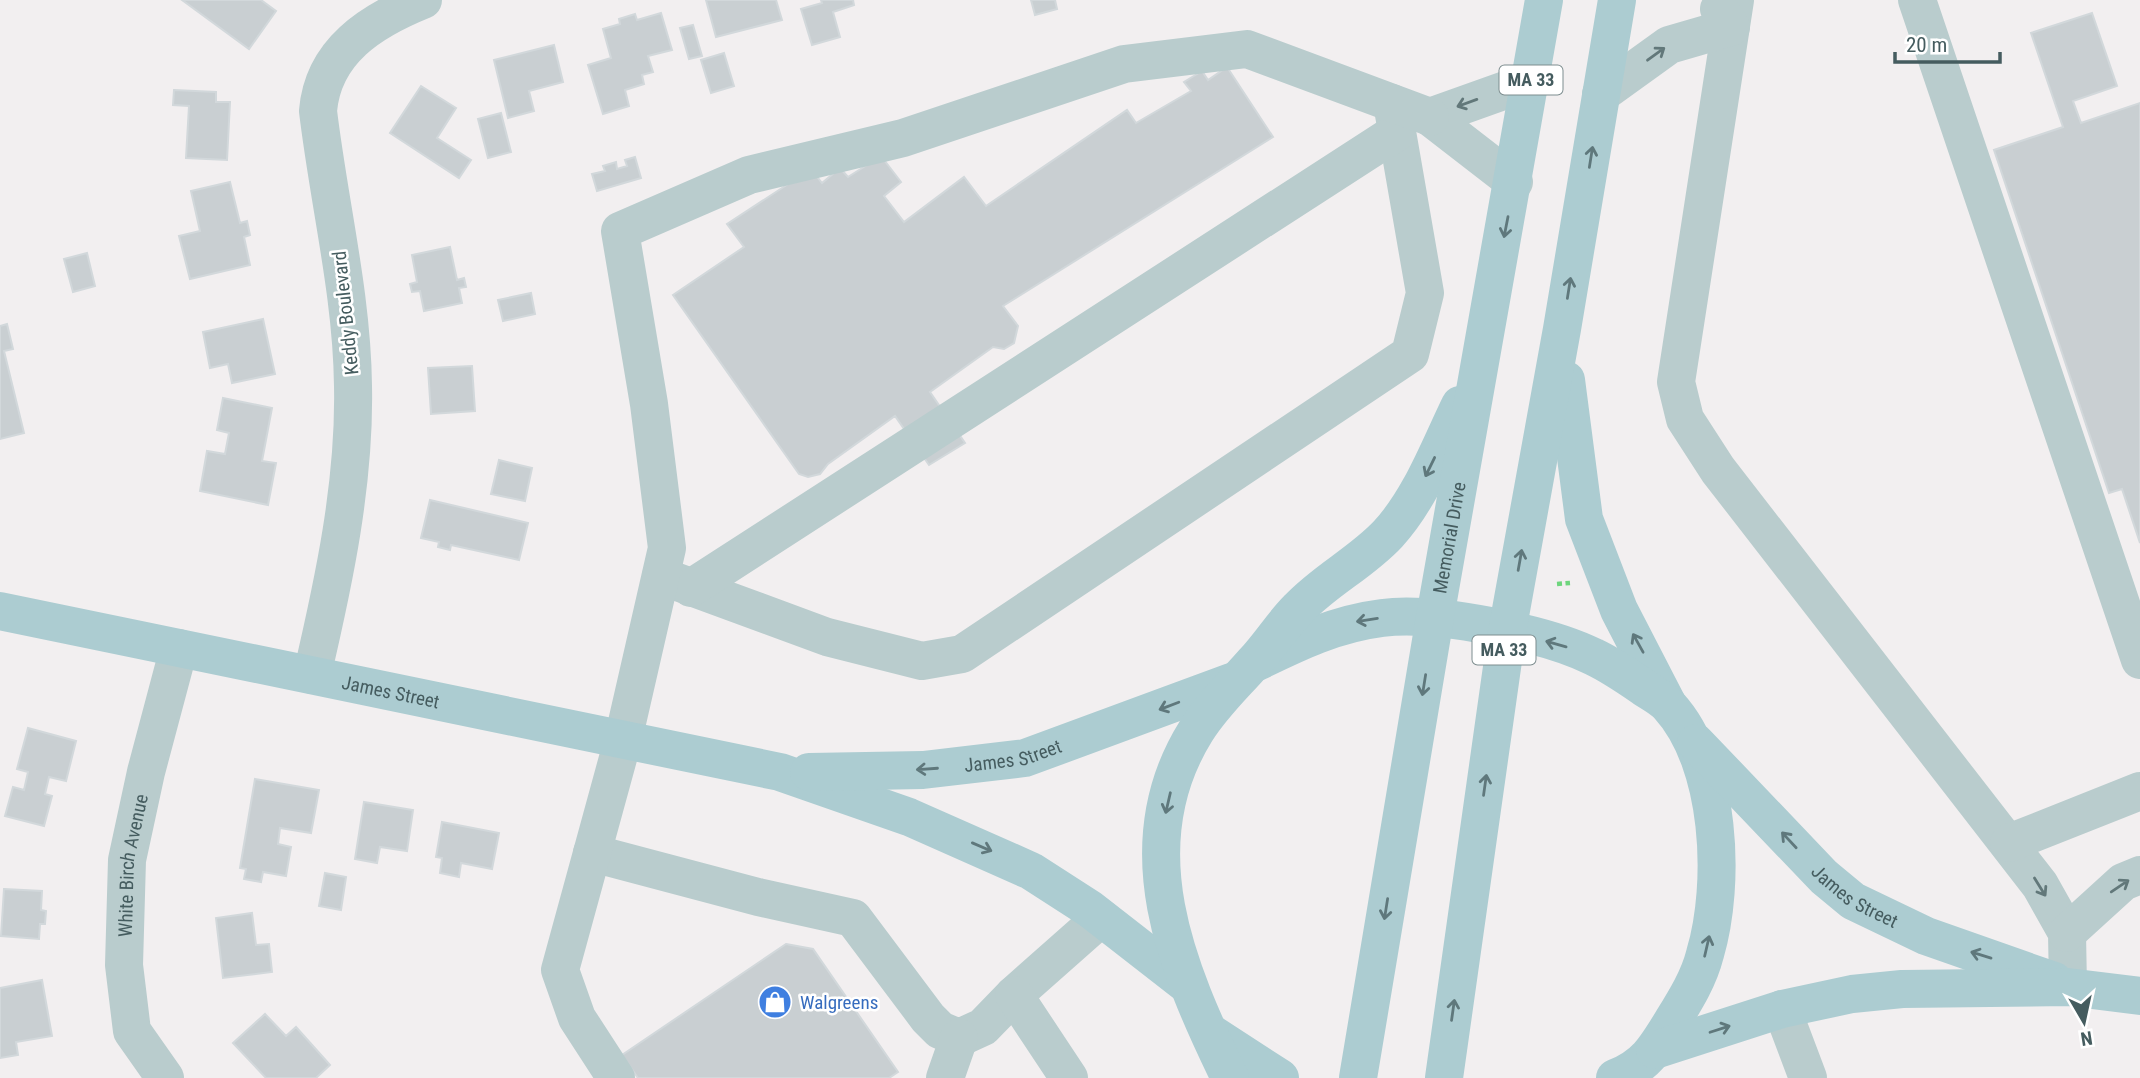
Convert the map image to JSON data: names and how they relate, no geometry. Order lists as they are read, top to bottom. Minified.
{"streets":{"main road":["MA 33","Memorial Drive","James Street"],"street":["Keddy Boulevard","White Birch Avenue"]},"crossings":[["MA 33","James Street"],["Keddy Boulevard","James Street"],["Memorial Drive","James Street"],["James Street","White Birch Avenue"]],"places":{"shop":["Walgreens"]},"scale_bar":"20 m","north":"bottom"}
